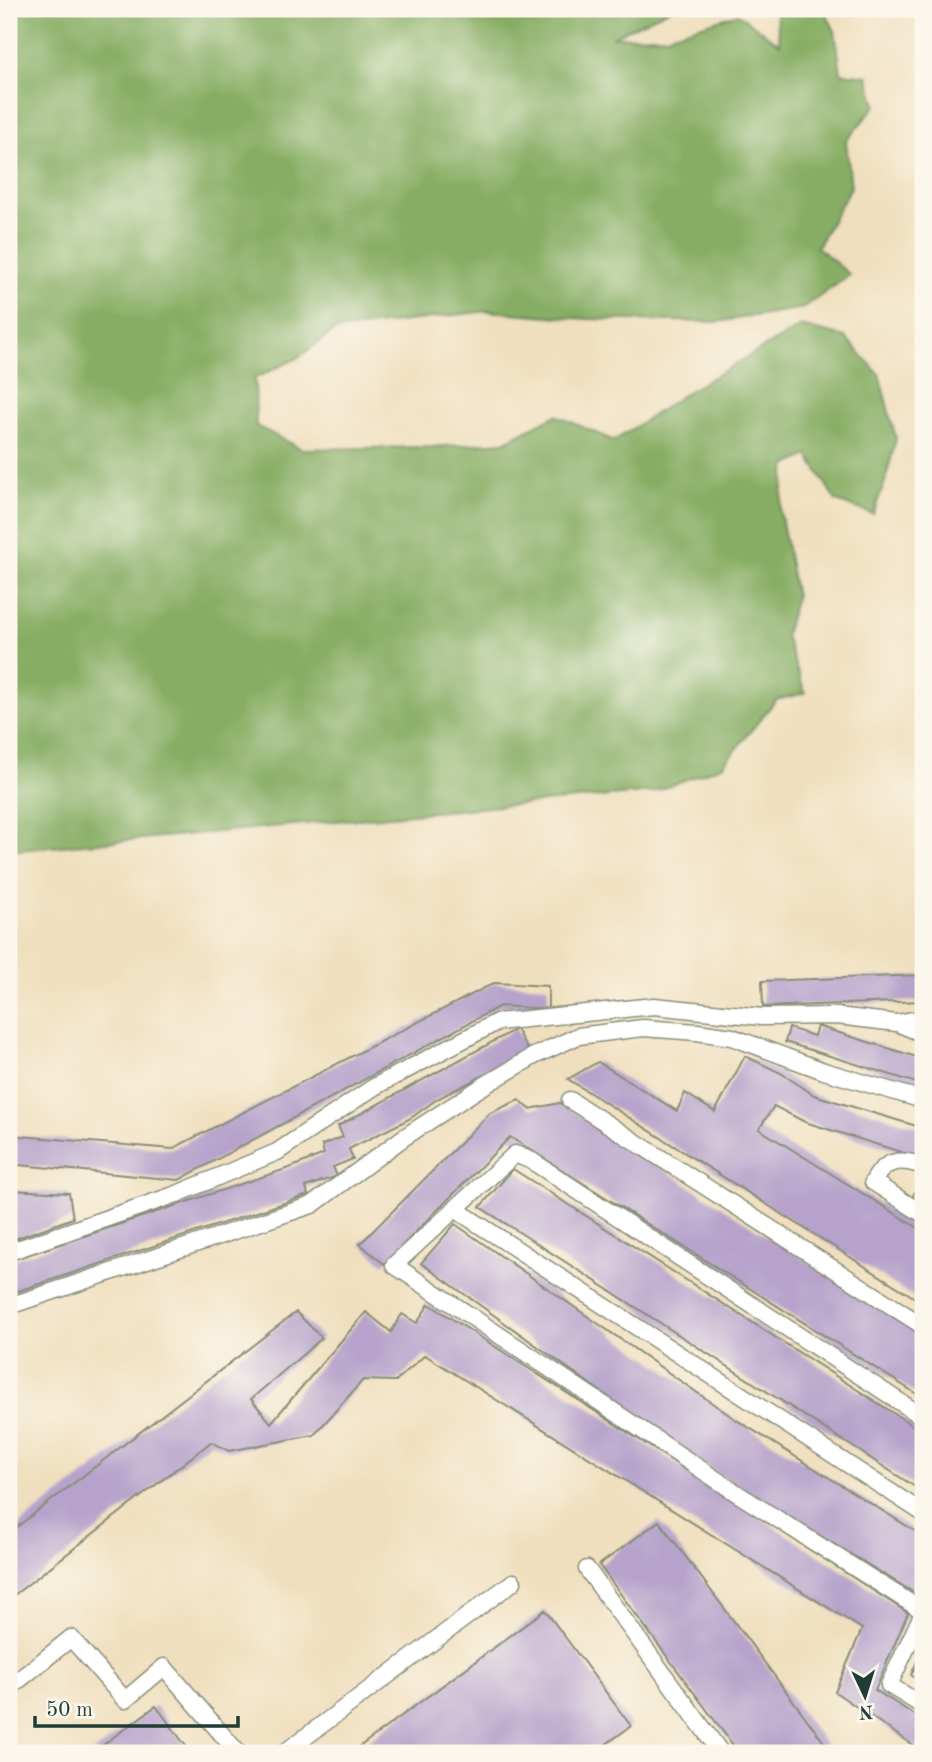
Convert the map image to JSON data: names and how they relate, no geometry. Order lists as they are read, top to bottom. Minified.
{"scale_bar":"50 m","north":"bottom"}
